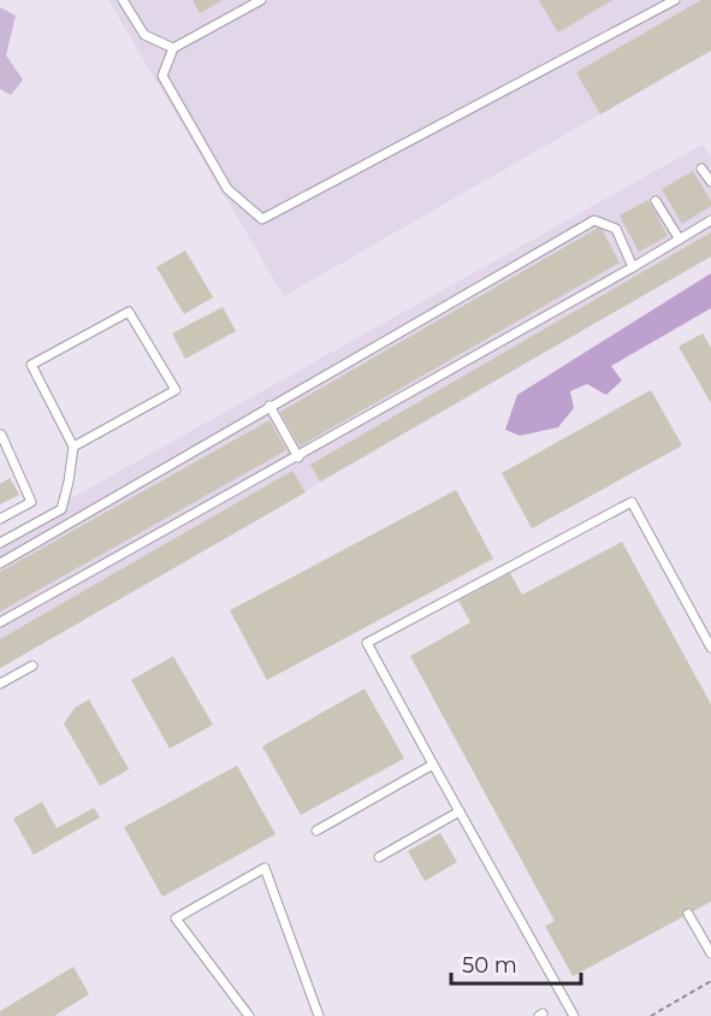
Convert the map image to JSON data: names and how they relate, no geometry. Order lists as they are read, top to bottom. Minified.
{"scale_bar":"50 m"}
